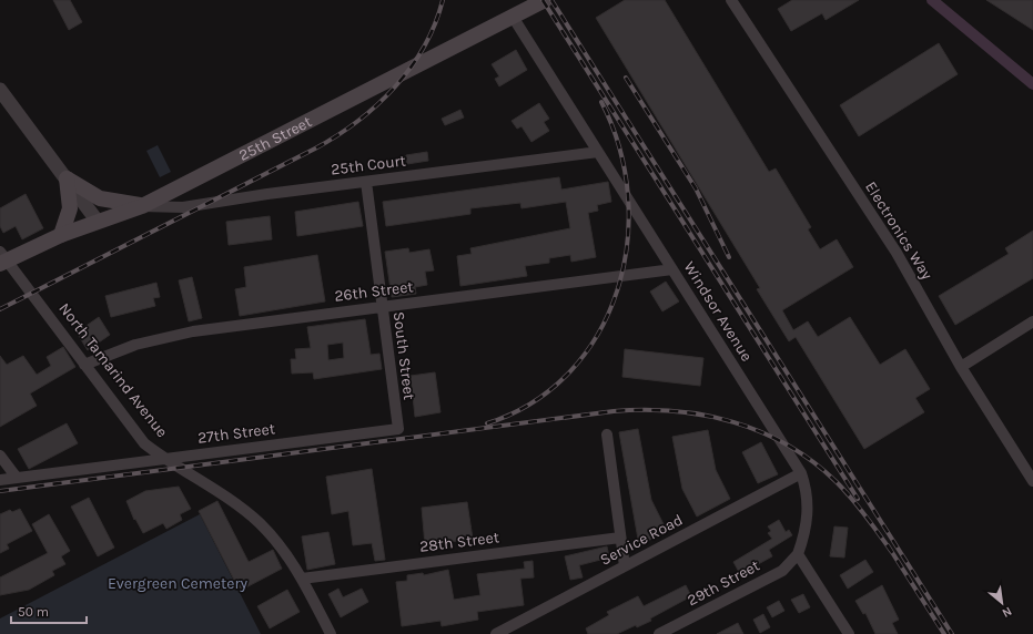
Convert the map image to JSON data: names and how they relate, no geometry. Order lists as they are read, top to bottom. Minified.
{"streets":{"main road":["25th Street"],"street":["25th Court","Electronics Way","26th Street","Windsor Avenue","South Street","North Tamarind Avenue","27th Street","Service Road","28th Street","29th Street"]},"crossings":[["25th Street","25th Court"],["25th Street","Windsor Avenue"],["25th Street","North Tamarind Avenue"],["25th Court","Windsor Avenue"],["25th Court","South Street"],["26th Street","Windsor Avenue"],["26th Street","South Street"],["26th Street","North Tamarind Avenue"],["Windsor Avenue","Service Road"],["Windsor Avenue","29th Street"],["South Street","27th Street"],["North Tamarind Avenue","27th Street"],["North Tamarind Avenue","28th Street"]],"parks":["Evergreen Cemetery"],"scale_bar":"50 m","north":"bottom right"}
